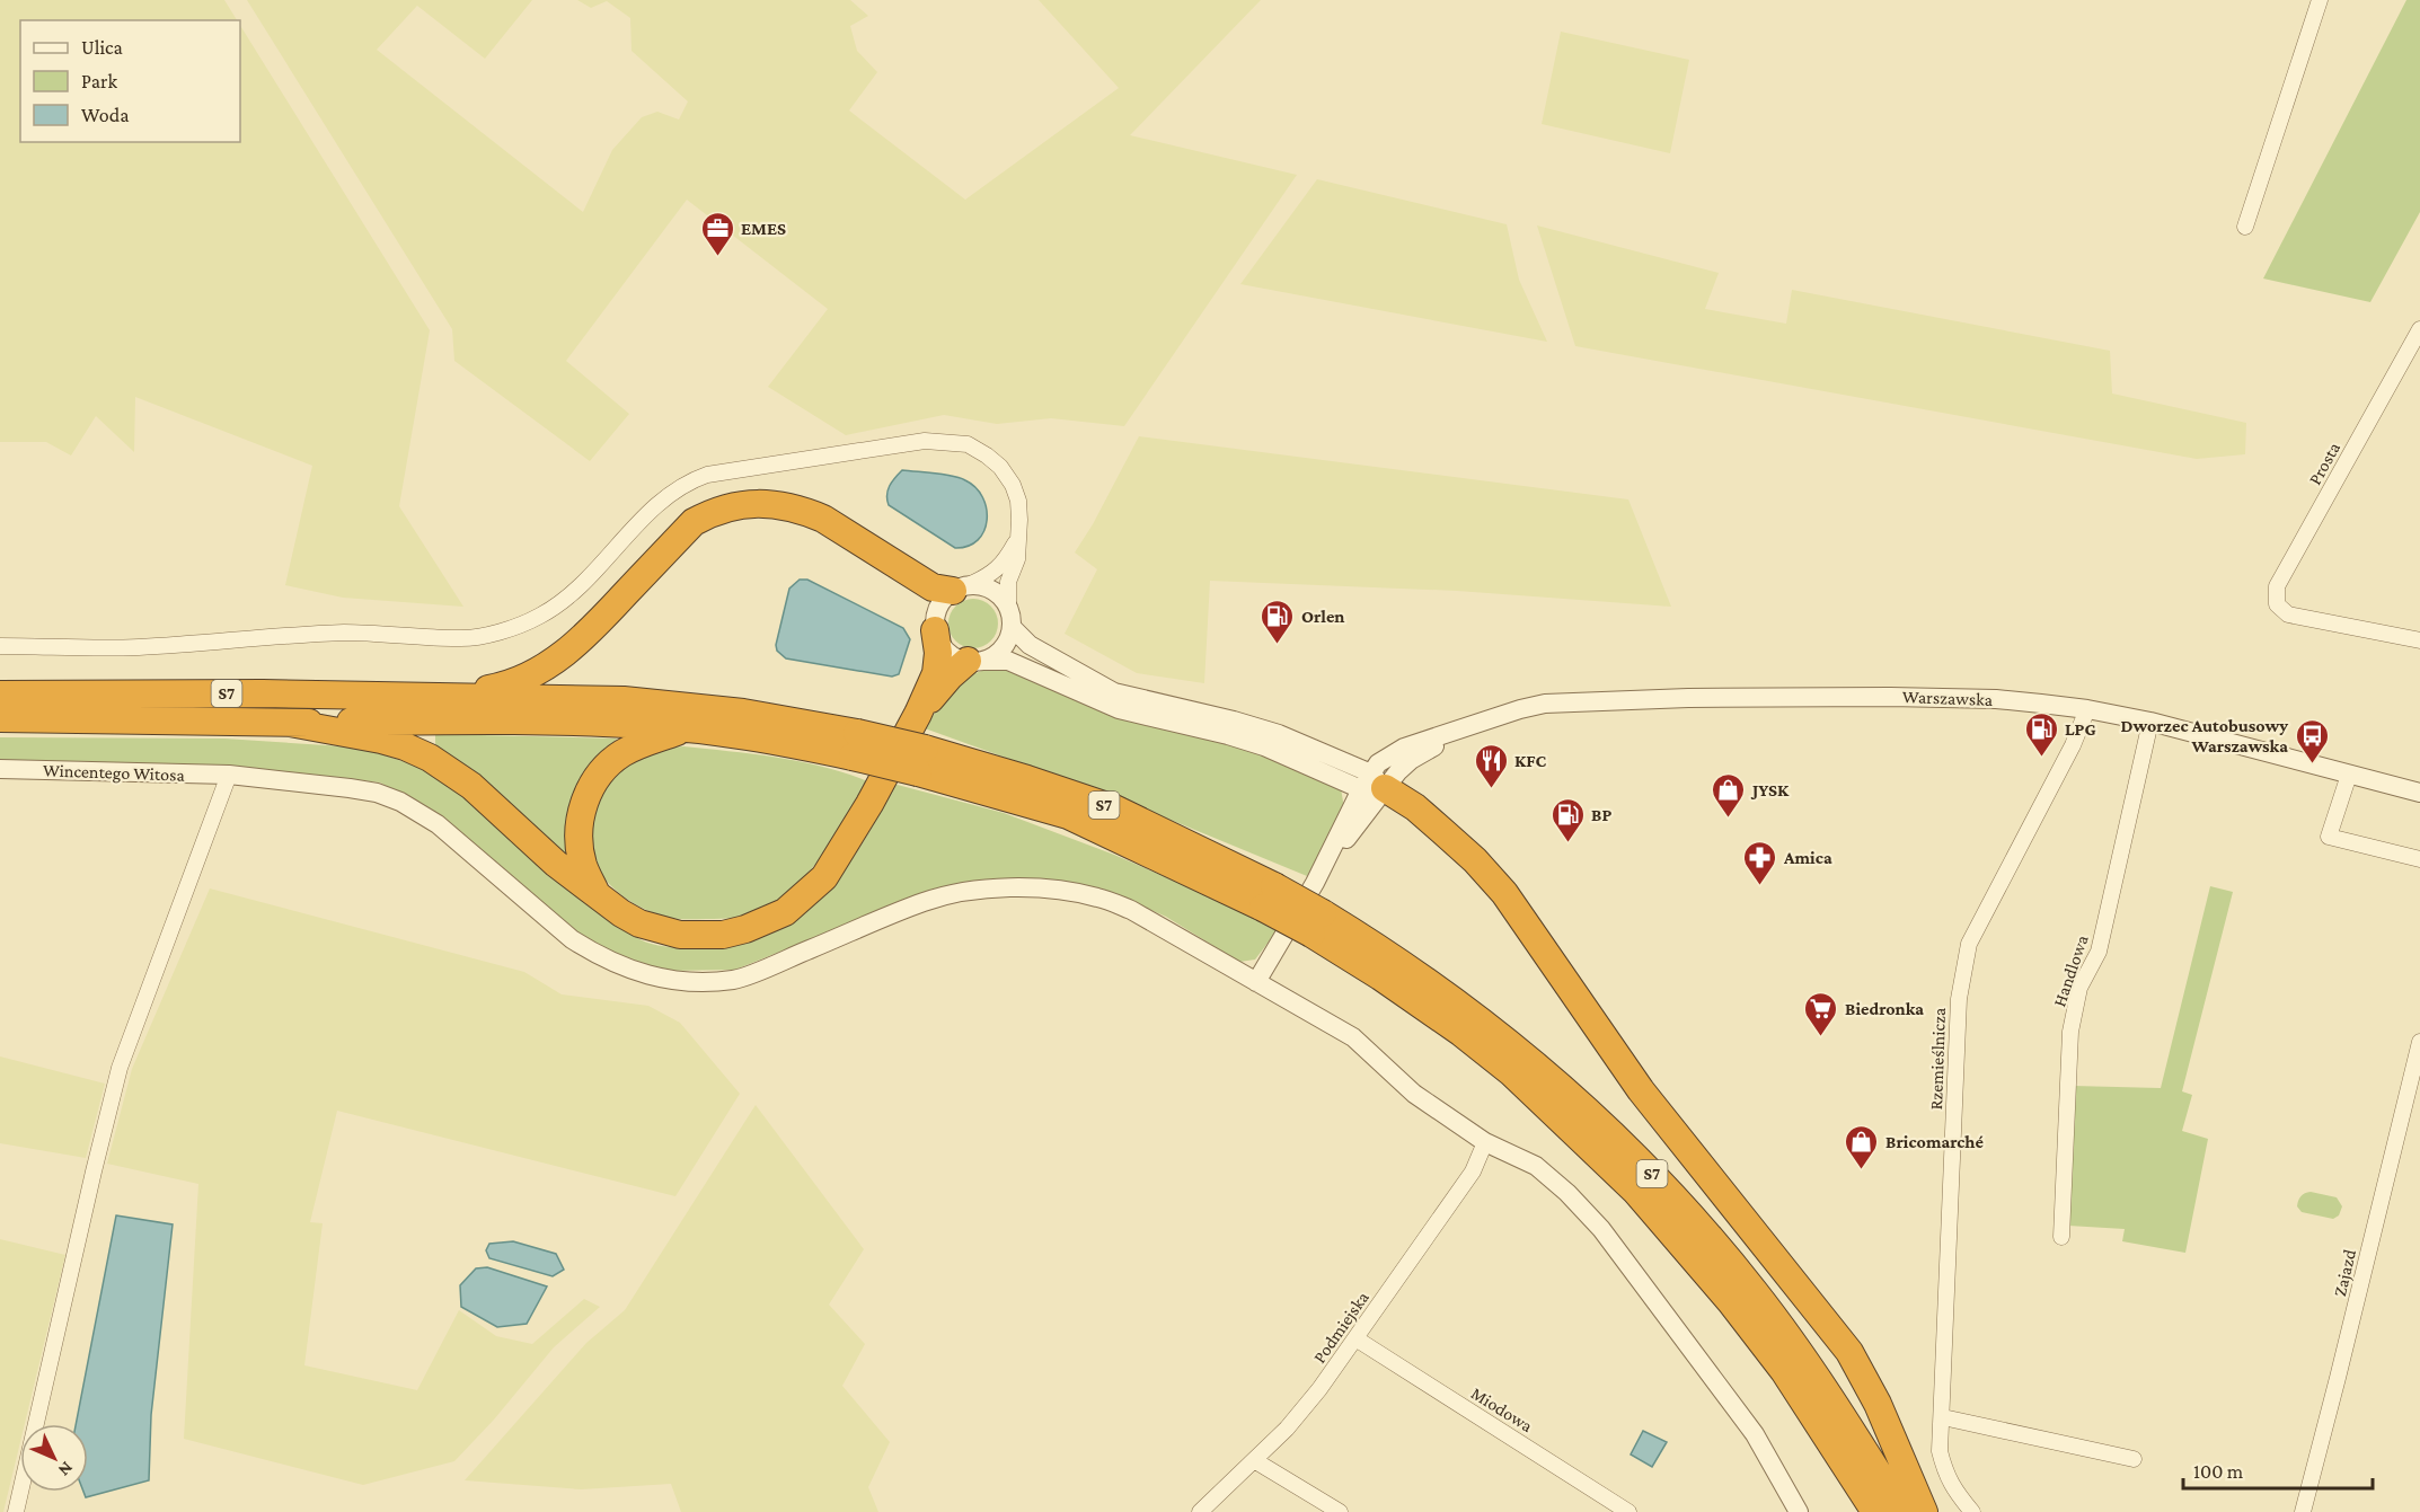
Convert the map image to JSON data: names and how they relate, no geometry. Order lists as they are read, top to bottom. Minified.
{"streets":{"highway":["S7"],"street":["Prosta","Warszawska","Wincentego Witosa","Handlowa","Rzemieślnicza","Zajazd","Podmiejska","Miodowa"]},"crossings":[["Warszawska","Wincentego Witosa"],["Warszawska","Handlowa"],["Warszawska","Rzemieślnicza"],["Wincentego Witosa","Podmiejska"],["Podmiejska","Miodowa"]],"places":{"office":["EMES"],"fuel station":["Orlen","LPG","BP"],"bus stop":["Dworzec Autobusowy Warszawska"],"restaurant":["KFC"],"shop":["JYSK","Bricomarché"],"pharmacy":["Amica"],"supermarket":["Biedronka"]},"legend":["Ulica","Park","Woda"],"scale_bar":"100 m","north":"bottom right"}
